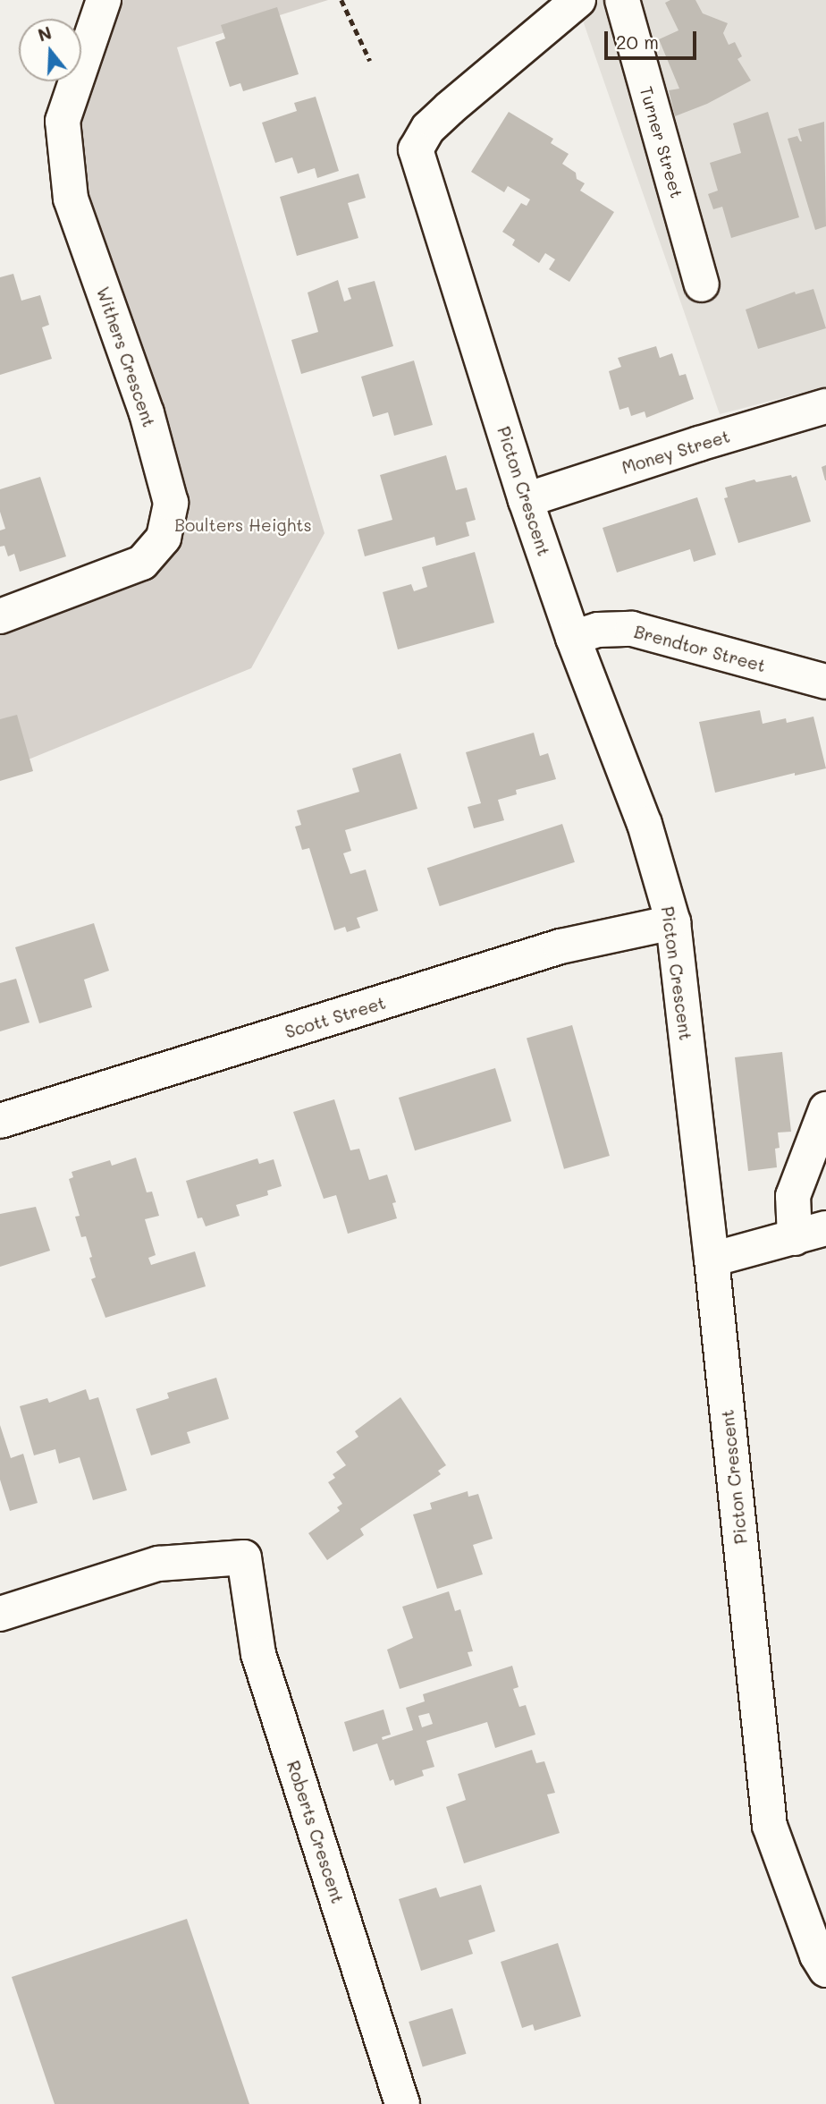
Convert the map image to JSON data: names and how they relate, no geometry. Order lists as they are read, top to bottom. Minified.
{"streets":{"street":["Turner Street","Withers Crescent","Money Street","Picton Crescent","Brendtor Street","Scott Street","Roberts Crescent"]},"crossings":[["Money Street","Picton Crescent"],["Picton Crescent","Brendtor Street"],["Picton Crescent","Scott Street"]],"parks":["Boulters Heights"],"scale_bar":"20 m","north":"top"}
